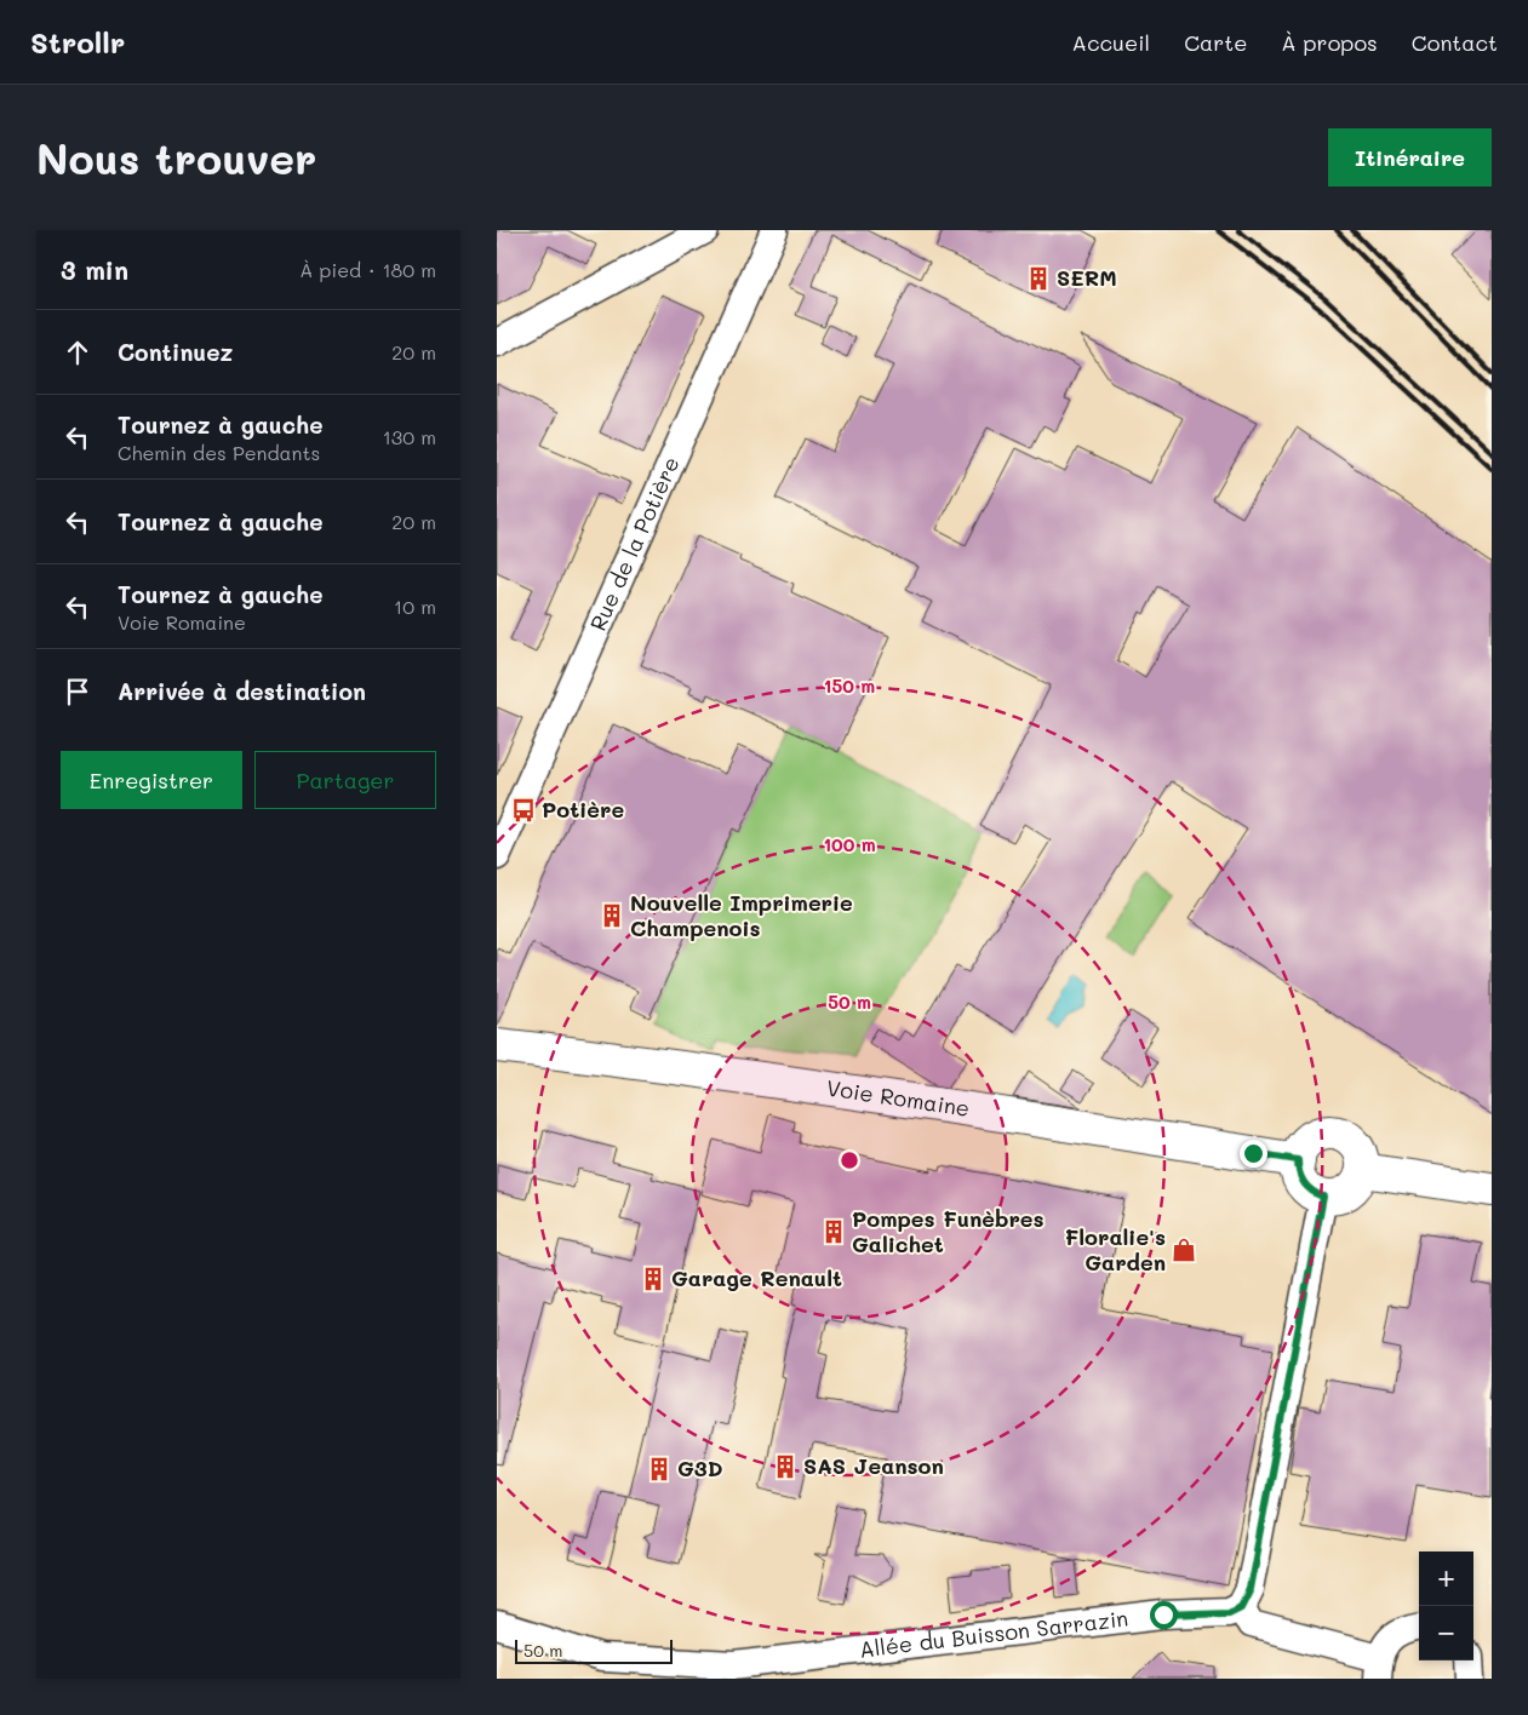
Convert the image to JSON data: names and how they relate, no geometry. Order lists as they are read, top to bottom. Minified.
{"streets":{"main road":["Voie Romaine"],"street":["Rue de la Potière","Allée du Buisson Sarrazin"]},"places":{"building":["SERM","Nouvelle Imprimerie Champenois","Pompes Funèbres Galichet","Garage Renault","SAS Jeanson","G3D"],"bus stop":["Potière"],"shop":["Floralie's Garden"]},"scale_bar":"50 m","page":{"header":"Strollr","nav":["Accueil","Carte","À propos","Contact"],"buttons":["Itinéraire",["Enregistrer","Partager"]],"title":"Nous trouver","heading":["3 min","À pied · 180 m"],"list":[["Continuez","20 m"],["Tournez à gauche","Chemin des Pendants","130 m"],["Tournez à gauche","20 m"],["Tournez à gauche","Voie Romaine","10 m"],"Arrivée à destination"],"map_buttons":["+","−"],"scale":"50 m"},"rings":["150 m","100 m","50 m"]}
